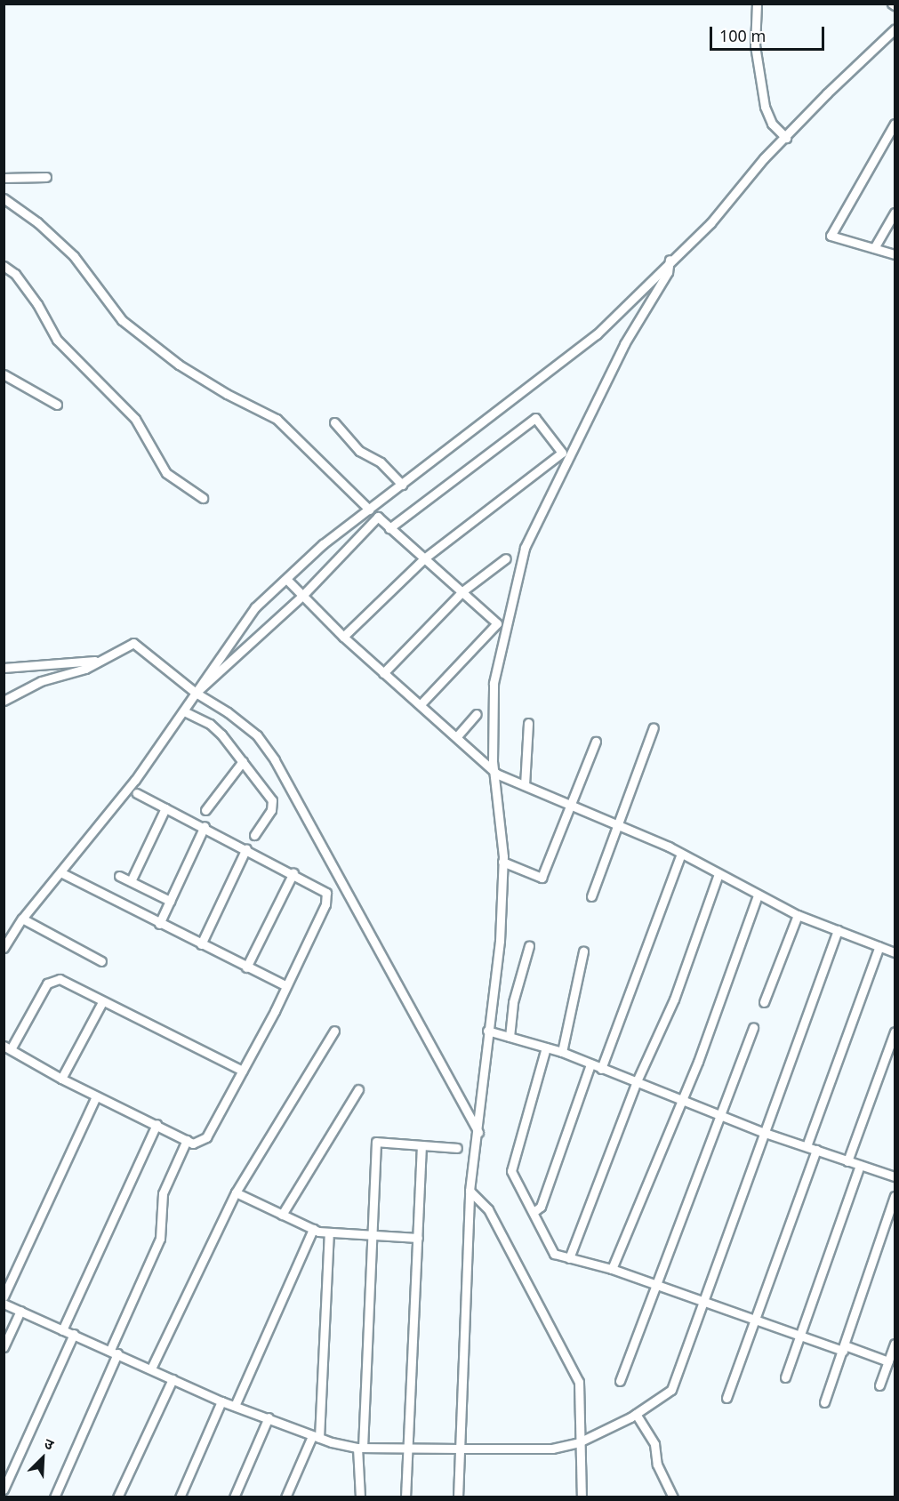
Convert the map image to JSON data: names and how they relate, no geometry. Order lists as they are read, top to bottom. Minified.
{"scale_bar":"100 m","north":"top right"}
